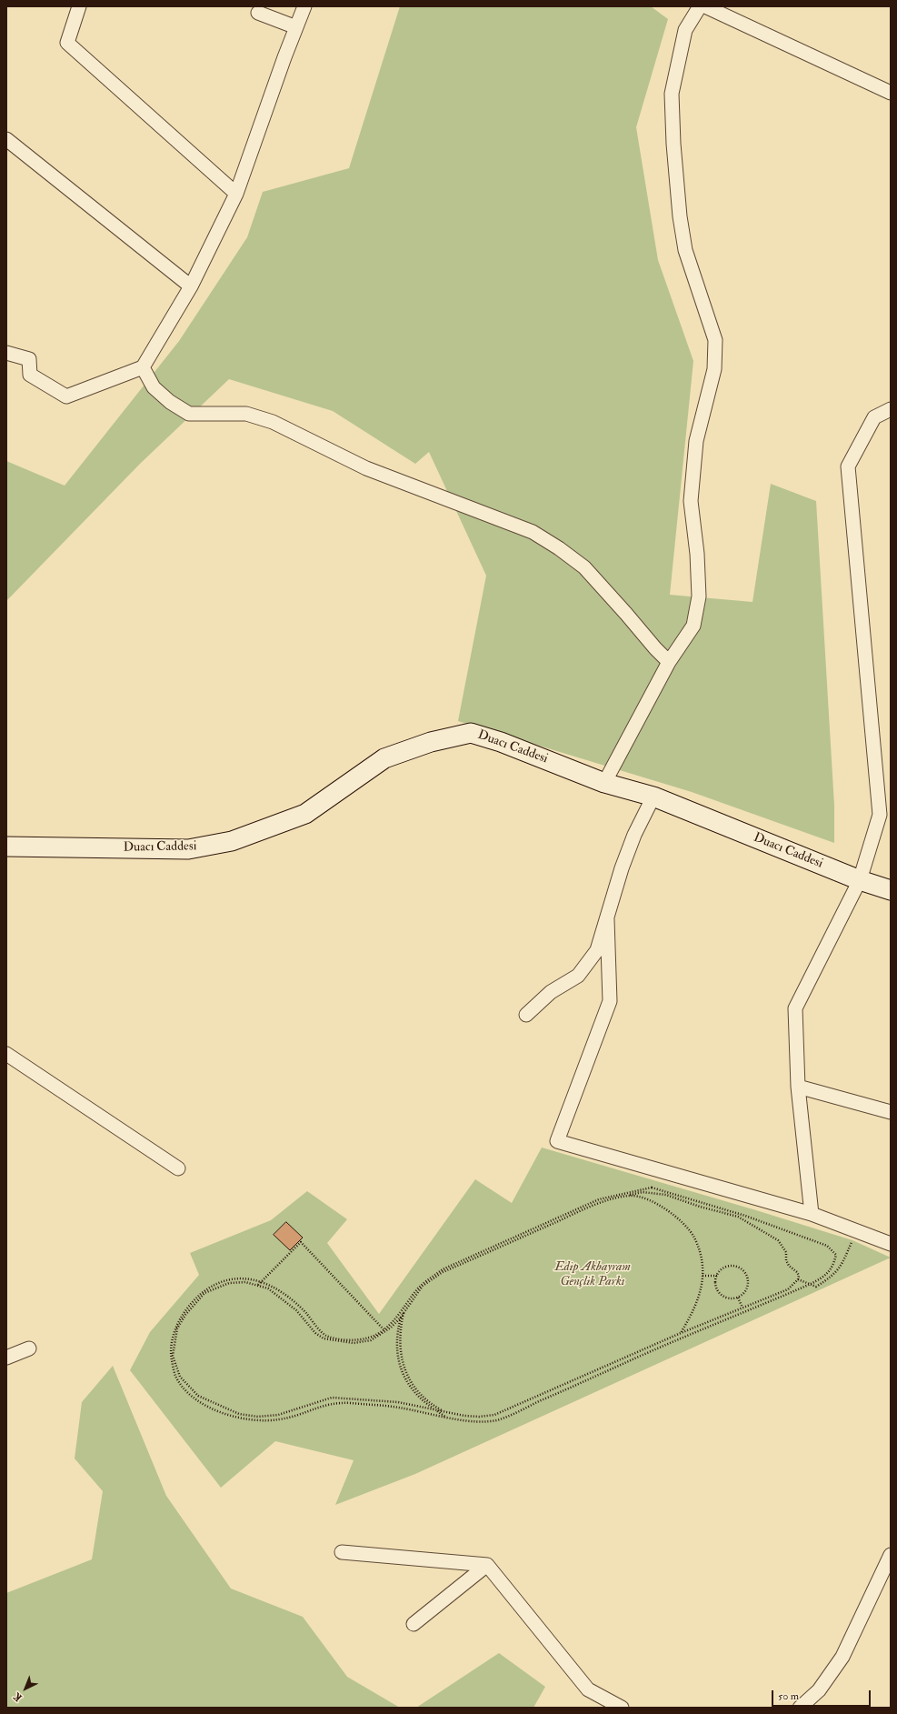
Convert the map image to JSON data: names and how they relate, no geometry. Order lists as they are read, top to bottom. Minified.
{"streets":{"street":["Duacı Caddesi"]},"parks":["Edip Akbayram Gençlik Parkı"],"scale_bar":"50 m","north":"bottom left"}
